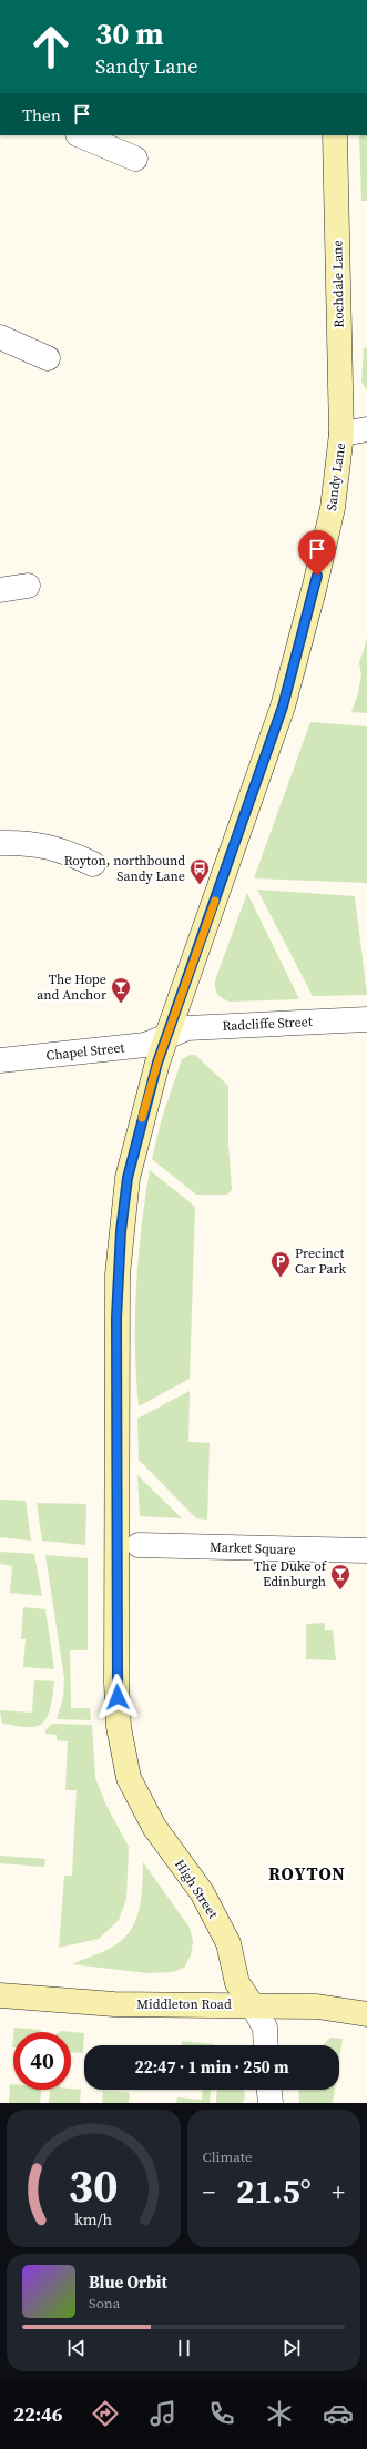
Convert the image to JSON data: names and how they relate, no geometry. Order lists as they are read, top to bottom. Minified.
{"streets":{"street":["Rochdale Lane","Sandy Lane","Radcliffe Street","Chapel Street","Market Square","High Street","Middleton Road"]},"crossings":[["Rochdale Lane","Sandy Lane"],["Sandy Lane","Radcliffe Street"],["Sandy Lane","Chapel Street"],["Sandy Lane","High Street"],["Radcliffe Street","Chapel Street"],["High Street","Middleton Road"]],"districts":["ROYTON"],"places":{"bus stop":["Royton, northbound Sandy Lane"],"bar":["The Hope and Anchor","The Duke of Edinburgh"],"parking":["Precinct Car Park"]},"page":{"turn":["30 m","Sandy Lane"],"then":"Then","limit":"40","trip":"22:47 · 1 min · 250 m","tile":"Climate","heat":["−","21.5°","+"],"song":["Blue Orbit","Sona"],"tabs":"22:46","gauge":["30","km/h"]}}
